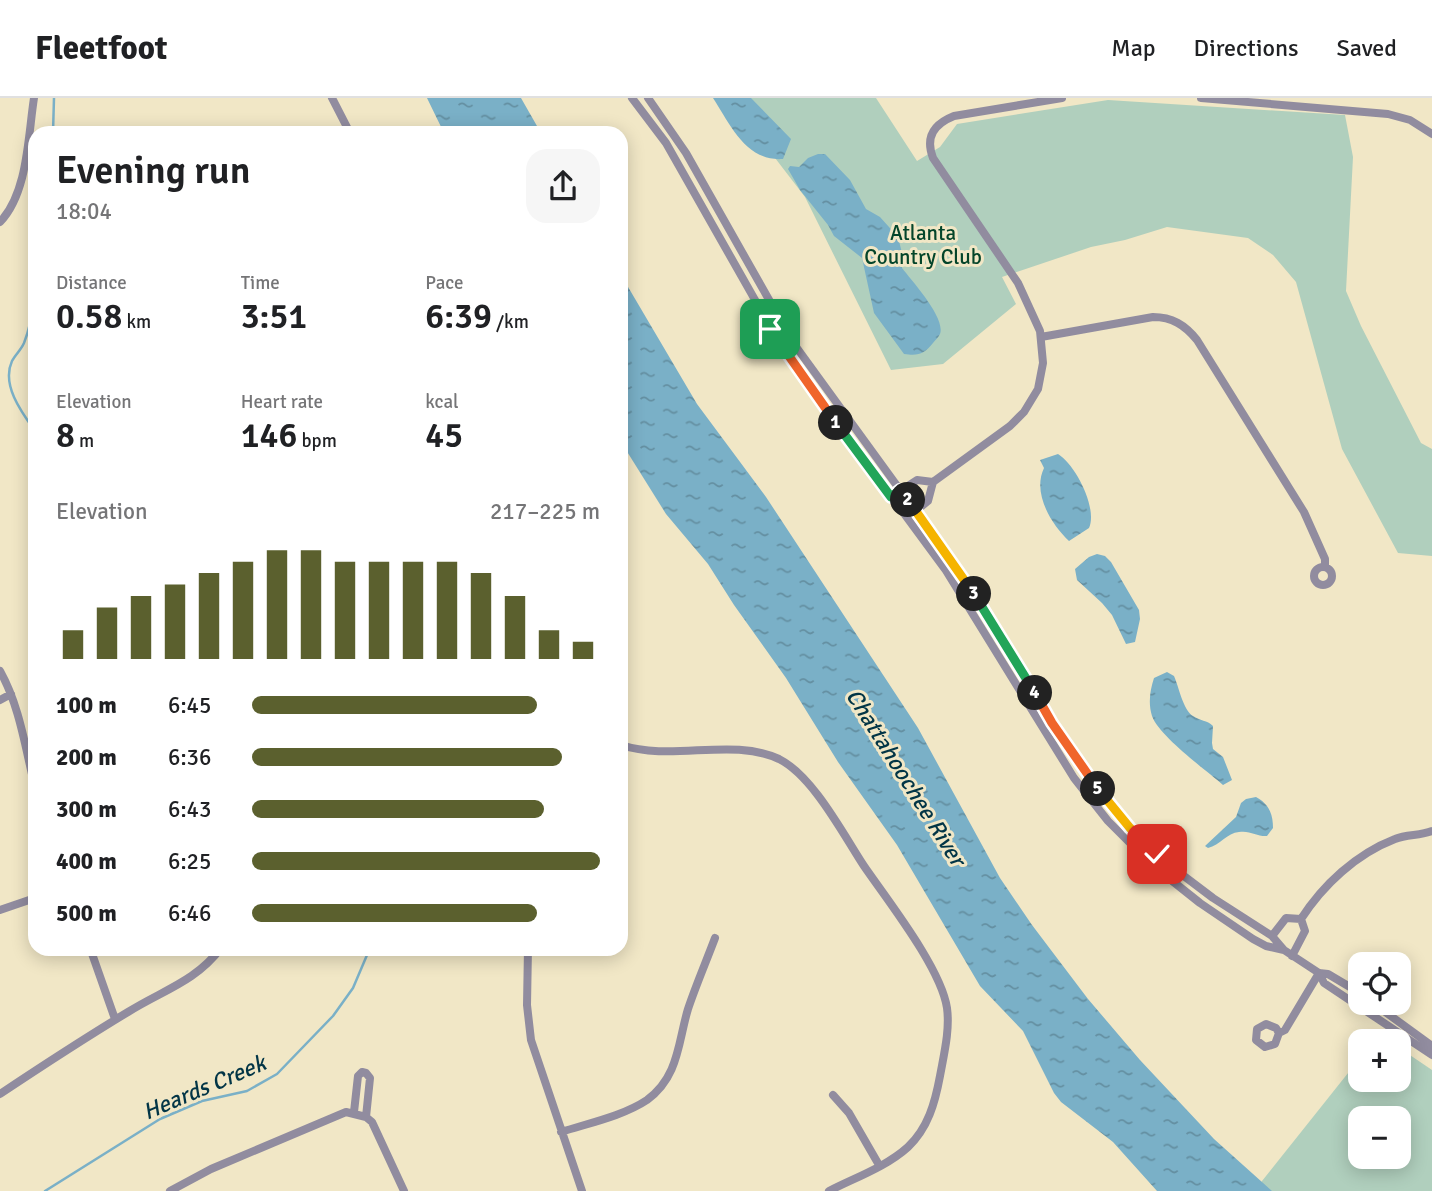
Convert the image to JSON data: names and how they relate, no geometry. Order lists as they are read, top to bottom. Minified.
{"water":["Chattahoochee River","Heards Creek"],"parks":["Atlanta Country Club"],"page":{"header":"Fleetfoot","nav":["Map","Directions","Saved"],"heading":["Evening run","18:04"],"stats":[["Distance","0.58 km"],["Time","3:51"],["Pace","6:39 /km"],["Elevation","8 m"],["Heart rate","146 bpm"],["kcal","45"]],"pins":["1","2","3","4","5"],"chart":["Elevation","217–225 m"],"list":[{"name":"100 m","note":"6:45"},{"name":"200 m","note":"6:36"},{"name":"300 m","note":"6:43"},{"name":"400 m","note":"6:25"},{"name":"500 m","note":"6:46"}],"map_buttons":["+","−"]}}
